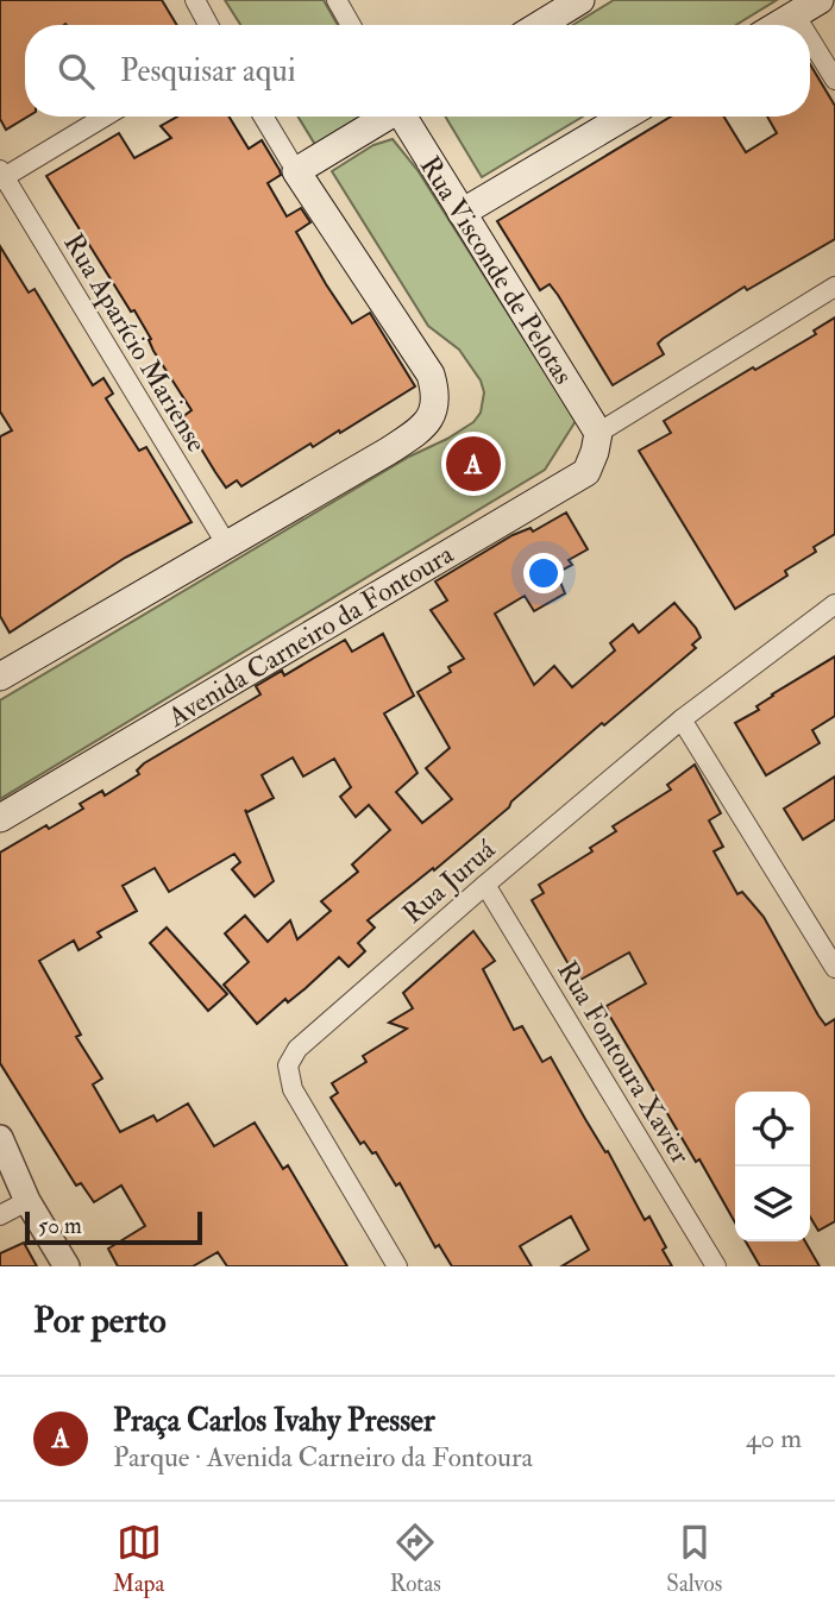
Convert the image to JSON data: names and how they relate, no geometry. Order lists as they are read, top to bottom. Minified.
{"streets":{"main road":["Rua Visconde de Pelotas","Avenida Carneiro da Fontoura"],"street":["Rua Aparício Mariense","Rua Juruá","Rua Fontoura Xavier"]},"crossings":[["Rua Visconde de Pelotas","Avenida Carneiro da Fontoura"],["Rua Juruá","Rua Fontoura Xavier"]],"scale_bar":"50 m","page":{"search":"Pesquisar aqui","pins":"A","scale":"50 m","heading":"Por perto","list":[{"mark":"A","name":"Praça Carlos Ivahy Presser","note":"Parque · Avenida Carneiro da Fontoura","value":"40 m"}],"nav":["Mapa","Rotas","Salvos"]}}
